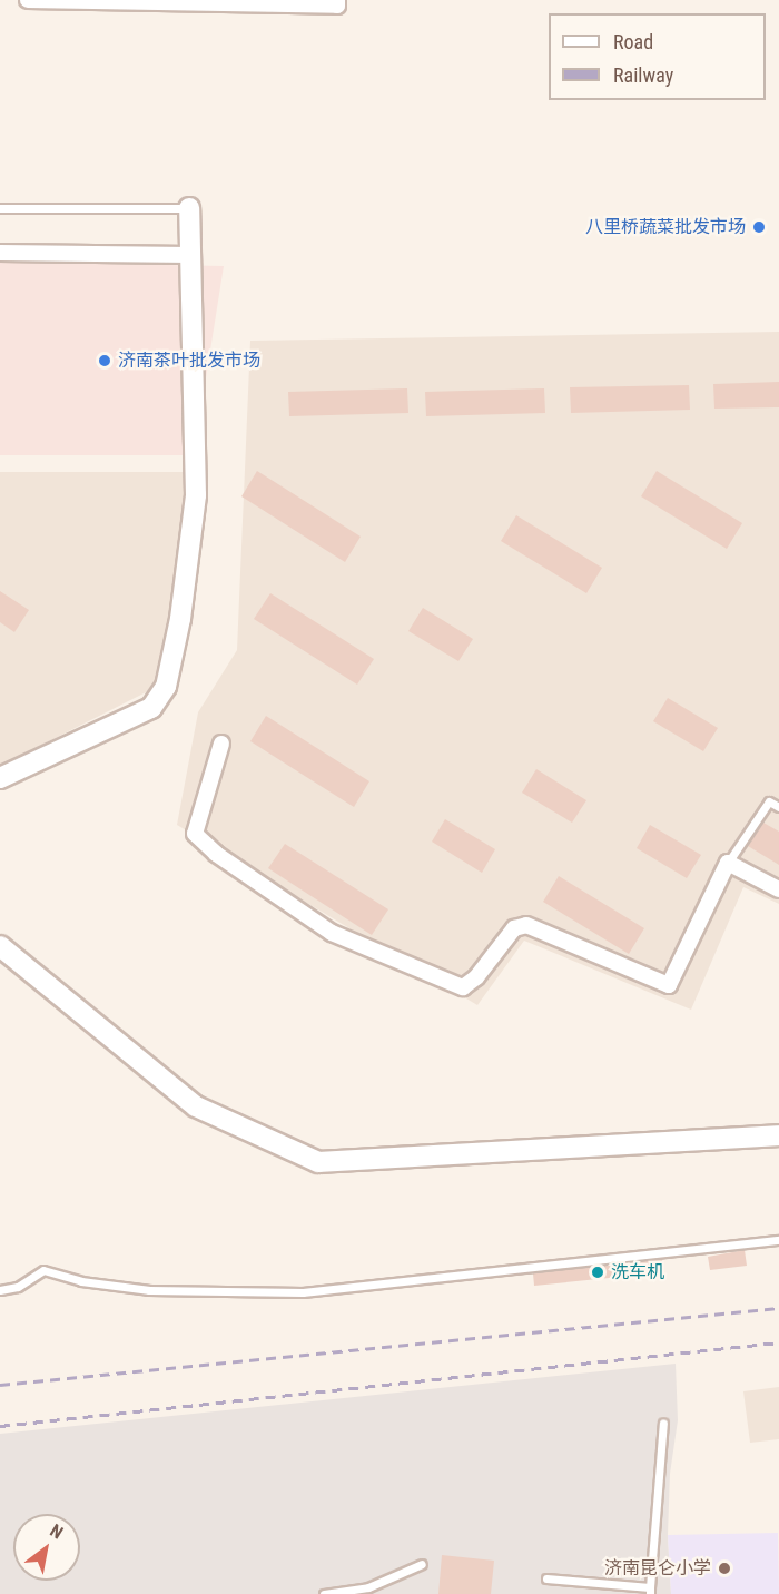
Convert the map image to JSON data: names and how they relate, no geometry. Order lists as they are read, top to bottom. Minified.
{"places":["八里桥蔬菜批发市场","济南茶叶批发市场","洗车机","济南昆仑小学"],"legend":["Road","Railway"],"north":"top right"}
